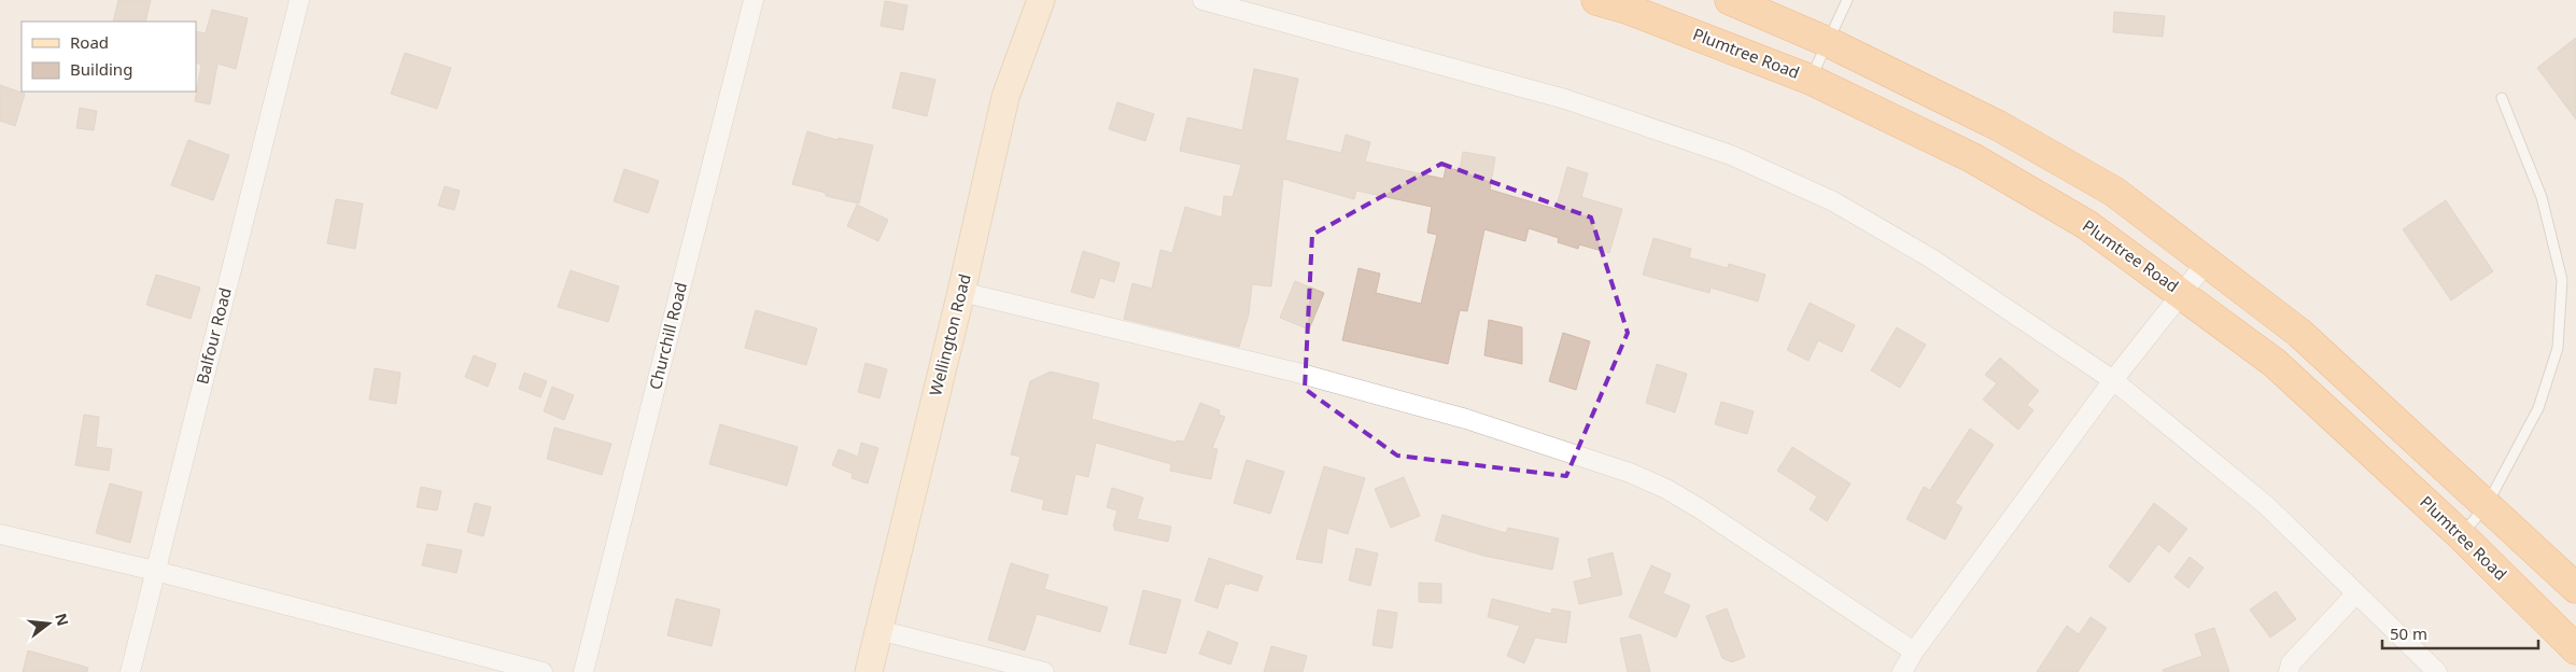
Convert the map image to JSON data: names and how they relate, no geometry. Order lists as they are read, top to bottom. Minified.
{"streets":{"highway":["Plumtree Road"],"main road":["Wellington Road"],"street":["Balfour Road","Churchill Road"]},"legend":["Road","Building"],"scale_bar":"50 m","north":"right"}
